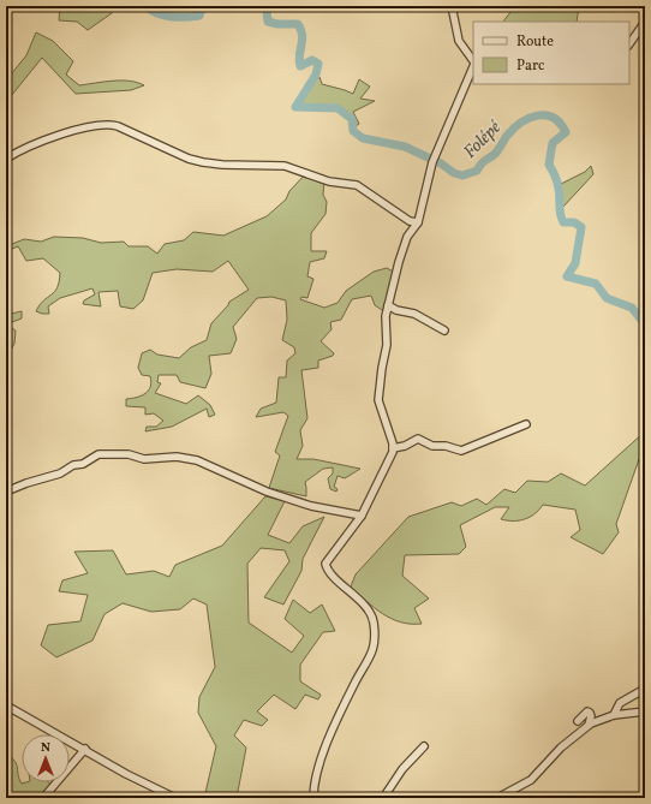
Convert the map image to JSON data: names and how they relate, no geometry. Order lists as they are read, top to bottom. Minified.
{"water":["Folépé"],"legend":["Route","Parc"],"north":"top"}
